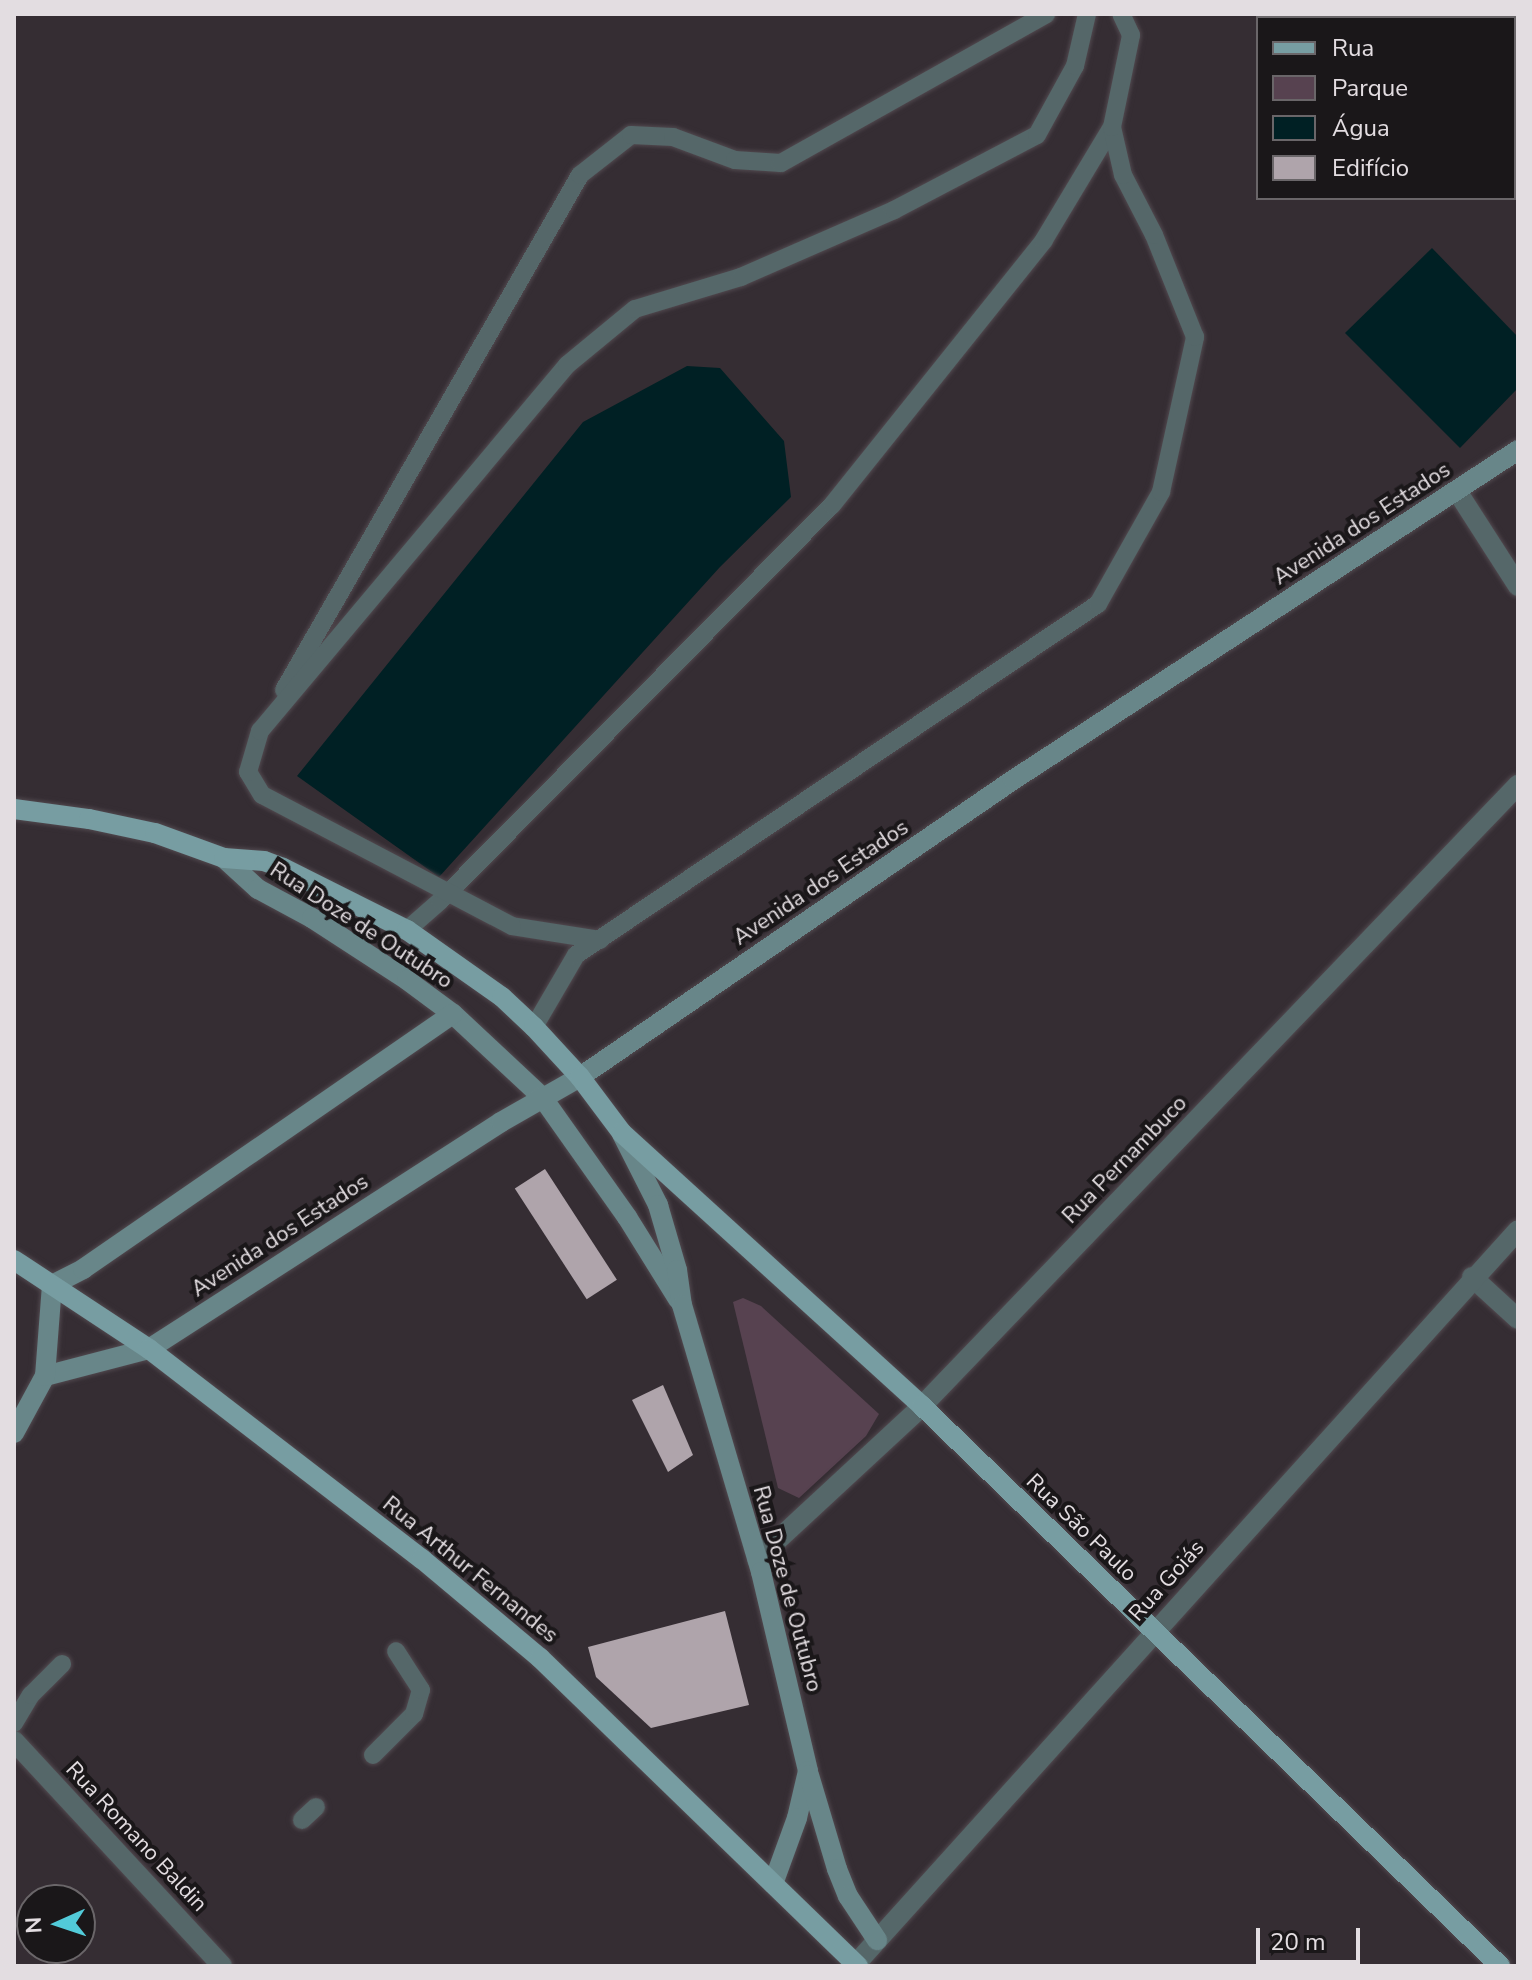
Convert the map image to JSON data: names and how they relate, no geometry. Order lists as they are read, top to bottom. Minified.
{"streets":{"main road":["Avenida dos Estados","Rua Doze de Outubro","Rua São Paulo","Rua Arthur Fernandes"],"street":["Rua Pernambuco","Rua Goiás","Rua Romano Baldin"]},"crossings":[["Avenida dos Estados","Rua Doze de Outubro"],["Avenida dos Estados","Rua Arthur Fernandes"],["Rua Doze de Outubro","Rua Pernambuco"],["Rua Doze de Outubro","Rua São Paulo"],["Rua Doze de Outubro","Rua Arthur Fernandes"],["Rua Pernambuco","Rua São Paulo"],["Rua São Paulo","Rua Goiás"],["Rua Arthur Fernandes","Rua Goiás"]],"legend":["Rua","Parque","Água","Edifício"],"scale_bar":"20 m","north":"left"}
